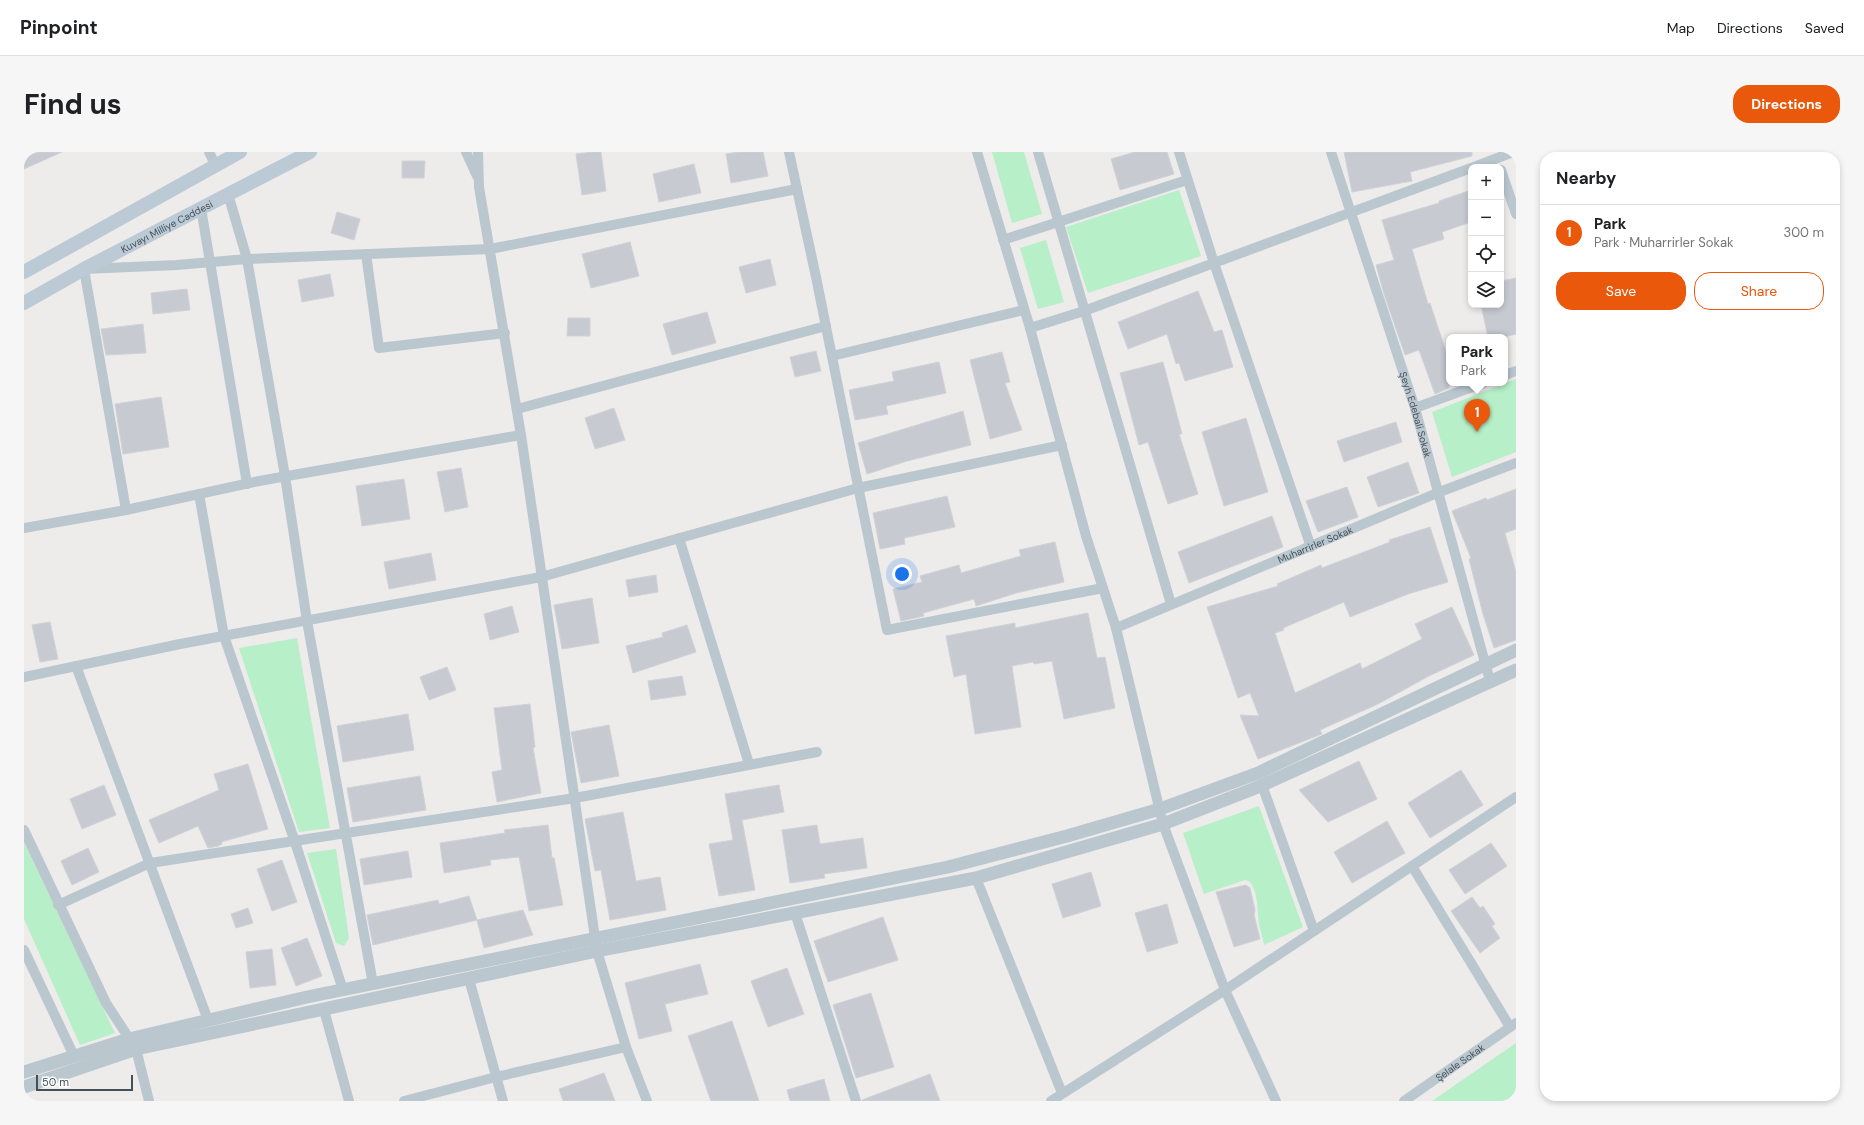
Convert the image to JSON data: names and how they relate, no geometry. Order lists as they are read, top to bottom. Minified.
{"streets":{"main road":["Kuvayı Milliye Caddesi"],"street":["Şeyh Edebali Sokak","Muharrirler Sokak","Şelale Sokak"]},"crossings":[["Şeyh Edebali Sokak","Muharrirler Sokak"]],"scale_bar":"50 m","page":{"header":"Pinpoint","nav":["Map","Directions","Saved"],"buttons":["Directions",["Save","Share"]],"title":"Find us","heading":"Nearby","map_buttons":["+","−"],"list":[{"mark":"1","name":"Park","note":"Park · Muharrirler Sokak","value":"300 m"}],"popup":["Park","Park"],"pins":"1","scale":"50 m"}}
